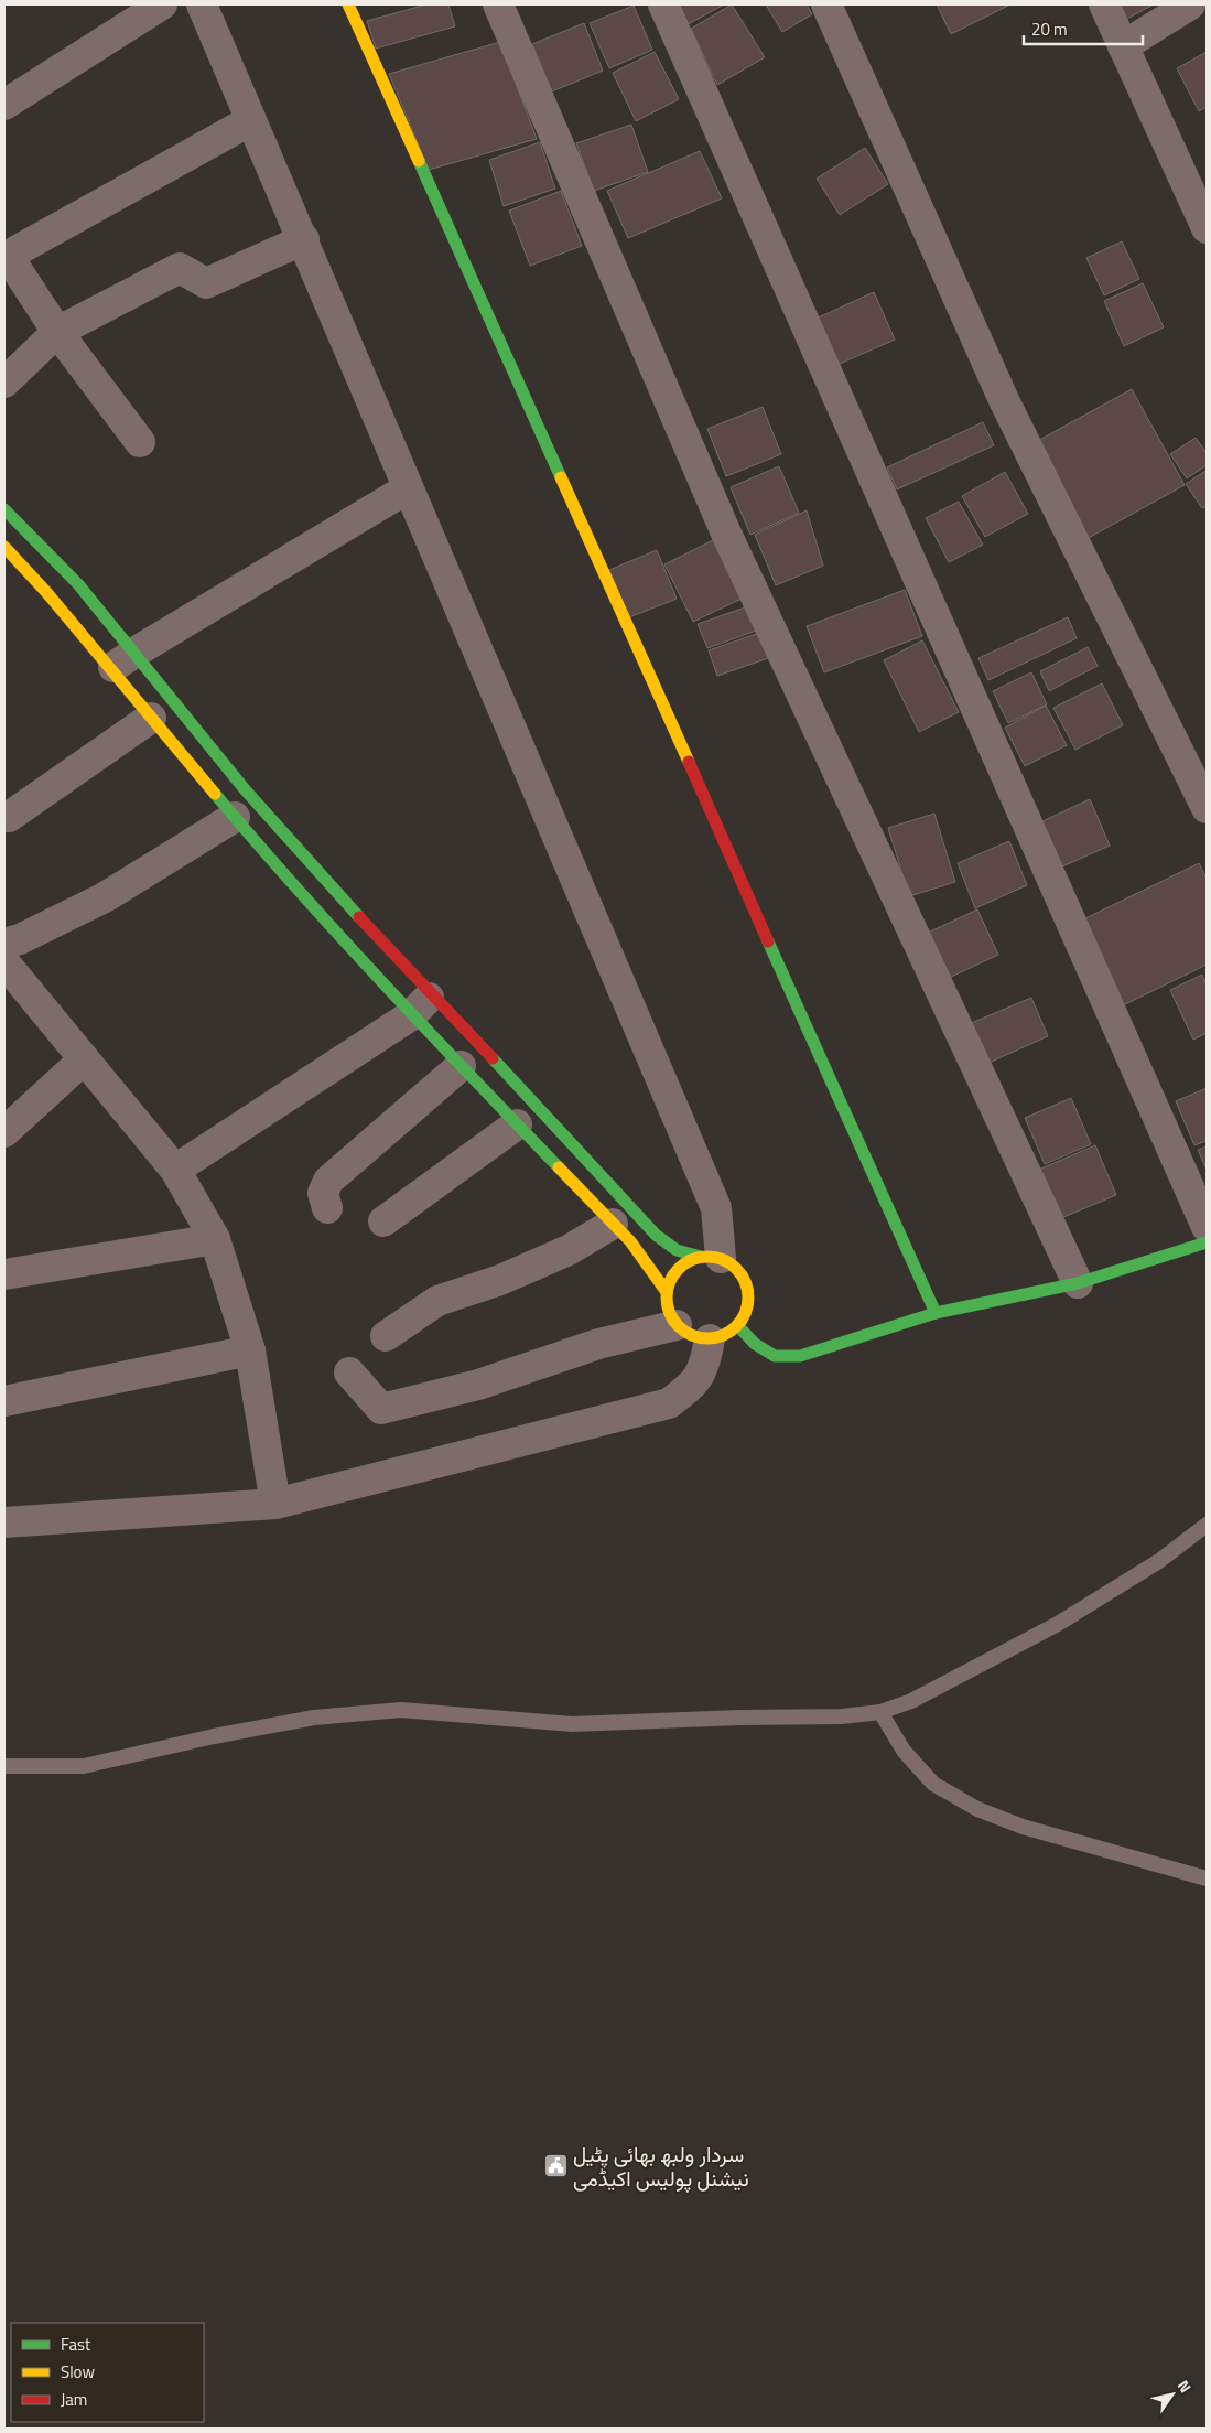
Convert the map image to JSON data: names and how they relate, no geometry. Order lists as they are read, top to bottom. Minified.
{"places":{"public building":["سردار ولبھ بھائی پٹیل نیشنل پولیس اکیڈمی"]},"legend":["Fast","Slow","Jam"],"scale_bar":"20 m","north":"top right"}
